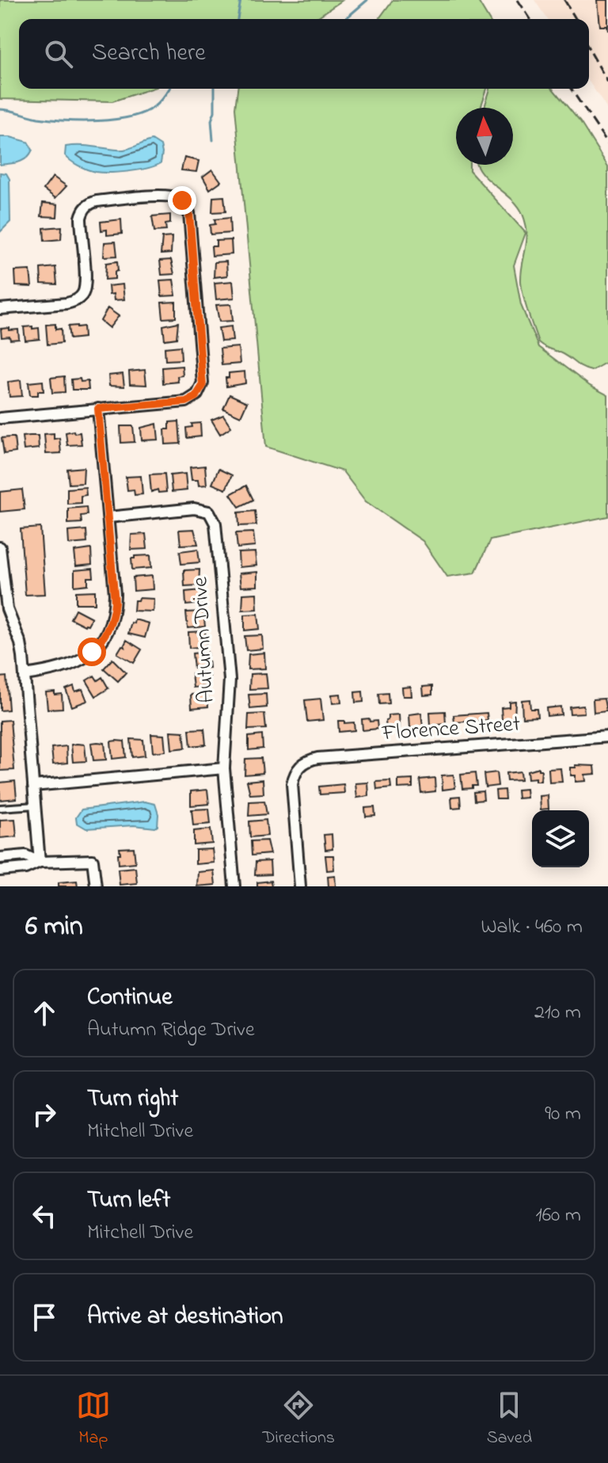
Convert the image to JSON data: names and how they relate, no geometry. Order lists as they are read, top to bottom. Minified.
{"streets":{"street":["Autumn Drive","Florence Street"]},"north":"top","page":{"search":"Search here","heading":["6 min","Walk · 460 m"],"list":[["Continue","Autumn Ridge Drive","210 m"],["Turn right","Mitchell Drive","90 m"],["Turn left","Mitchell Drive","160 m"],"Arrive at destination"],"nav":["Map","Directions","Saved"]}}
